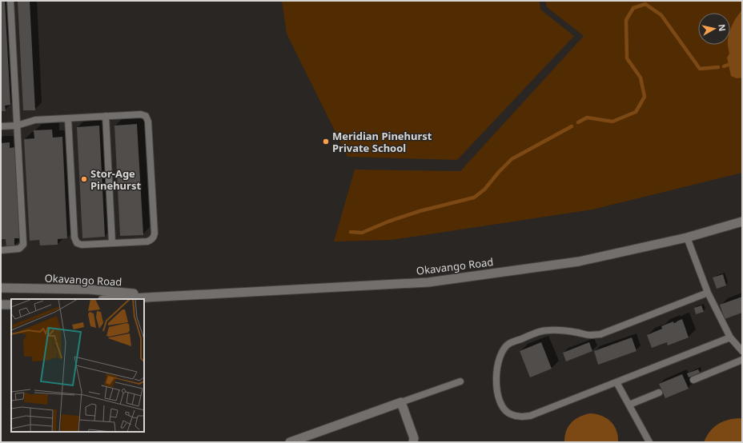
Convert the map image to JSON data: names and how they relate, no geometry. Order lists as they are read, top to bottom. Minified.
{"streets":{"main road":["Okavango Road"]},"places":["Meridian Pinehurst Private School","Stor-Age Pinehurst"],"north":"right"}
